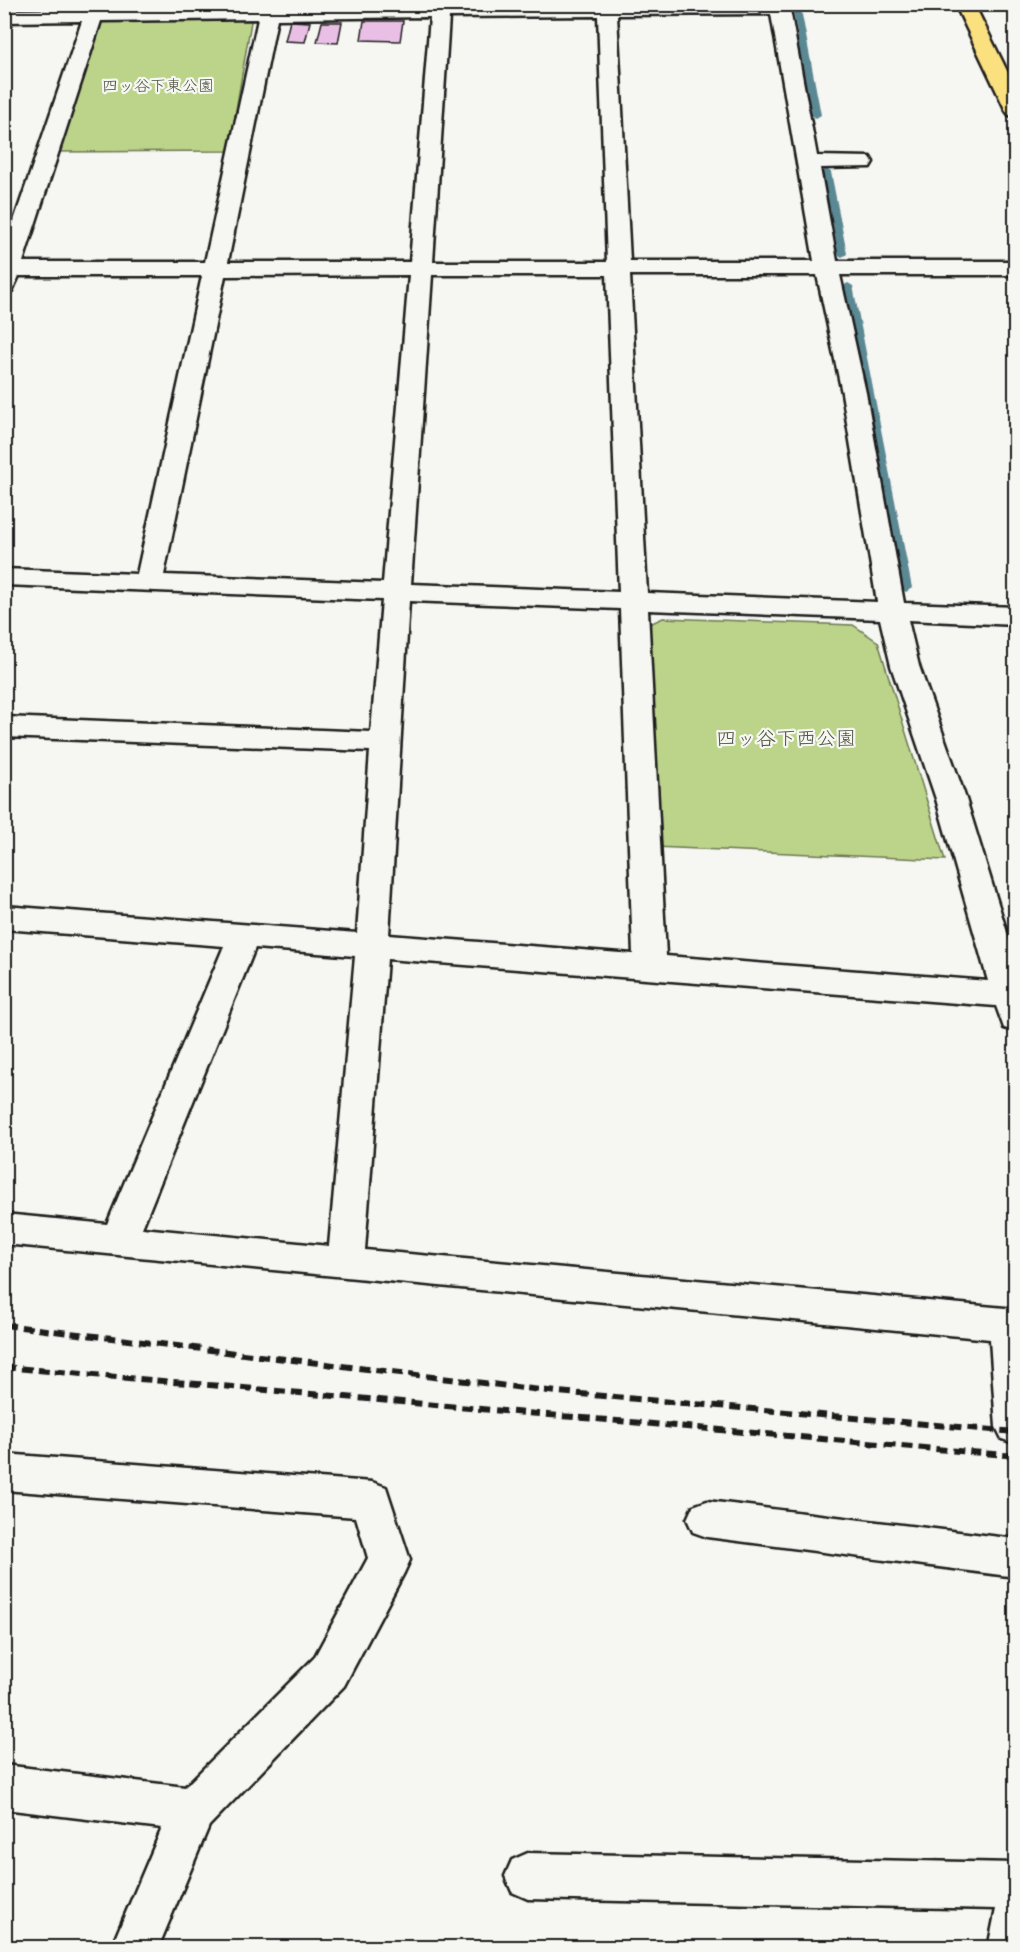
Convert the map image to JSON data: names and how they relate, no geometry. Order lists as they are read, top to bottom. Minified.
{"parks":["四ッ谷下東公園","四ッ谷下西公園"]}
